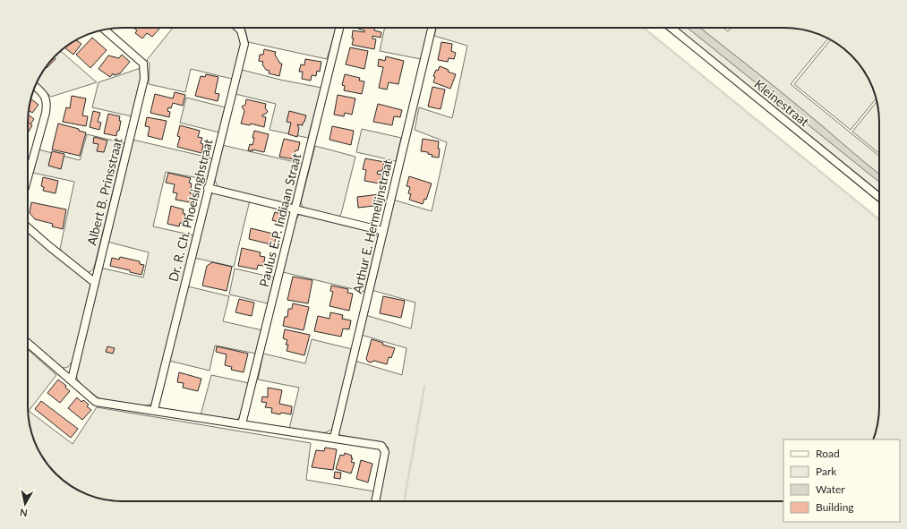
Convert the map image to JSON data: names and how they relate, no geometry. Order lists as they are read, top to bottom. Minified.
{"streets":{"street":["Kleinestraat","Albert B. Prinsstraat","Dr. R. Ch. Phoelsinghstraat","Paulus E.P. Indiaan Straat","Arthur E. Hermelijnstraat"]},"legend":["Road","Park","Water","Building"],"north":"bottom"}
